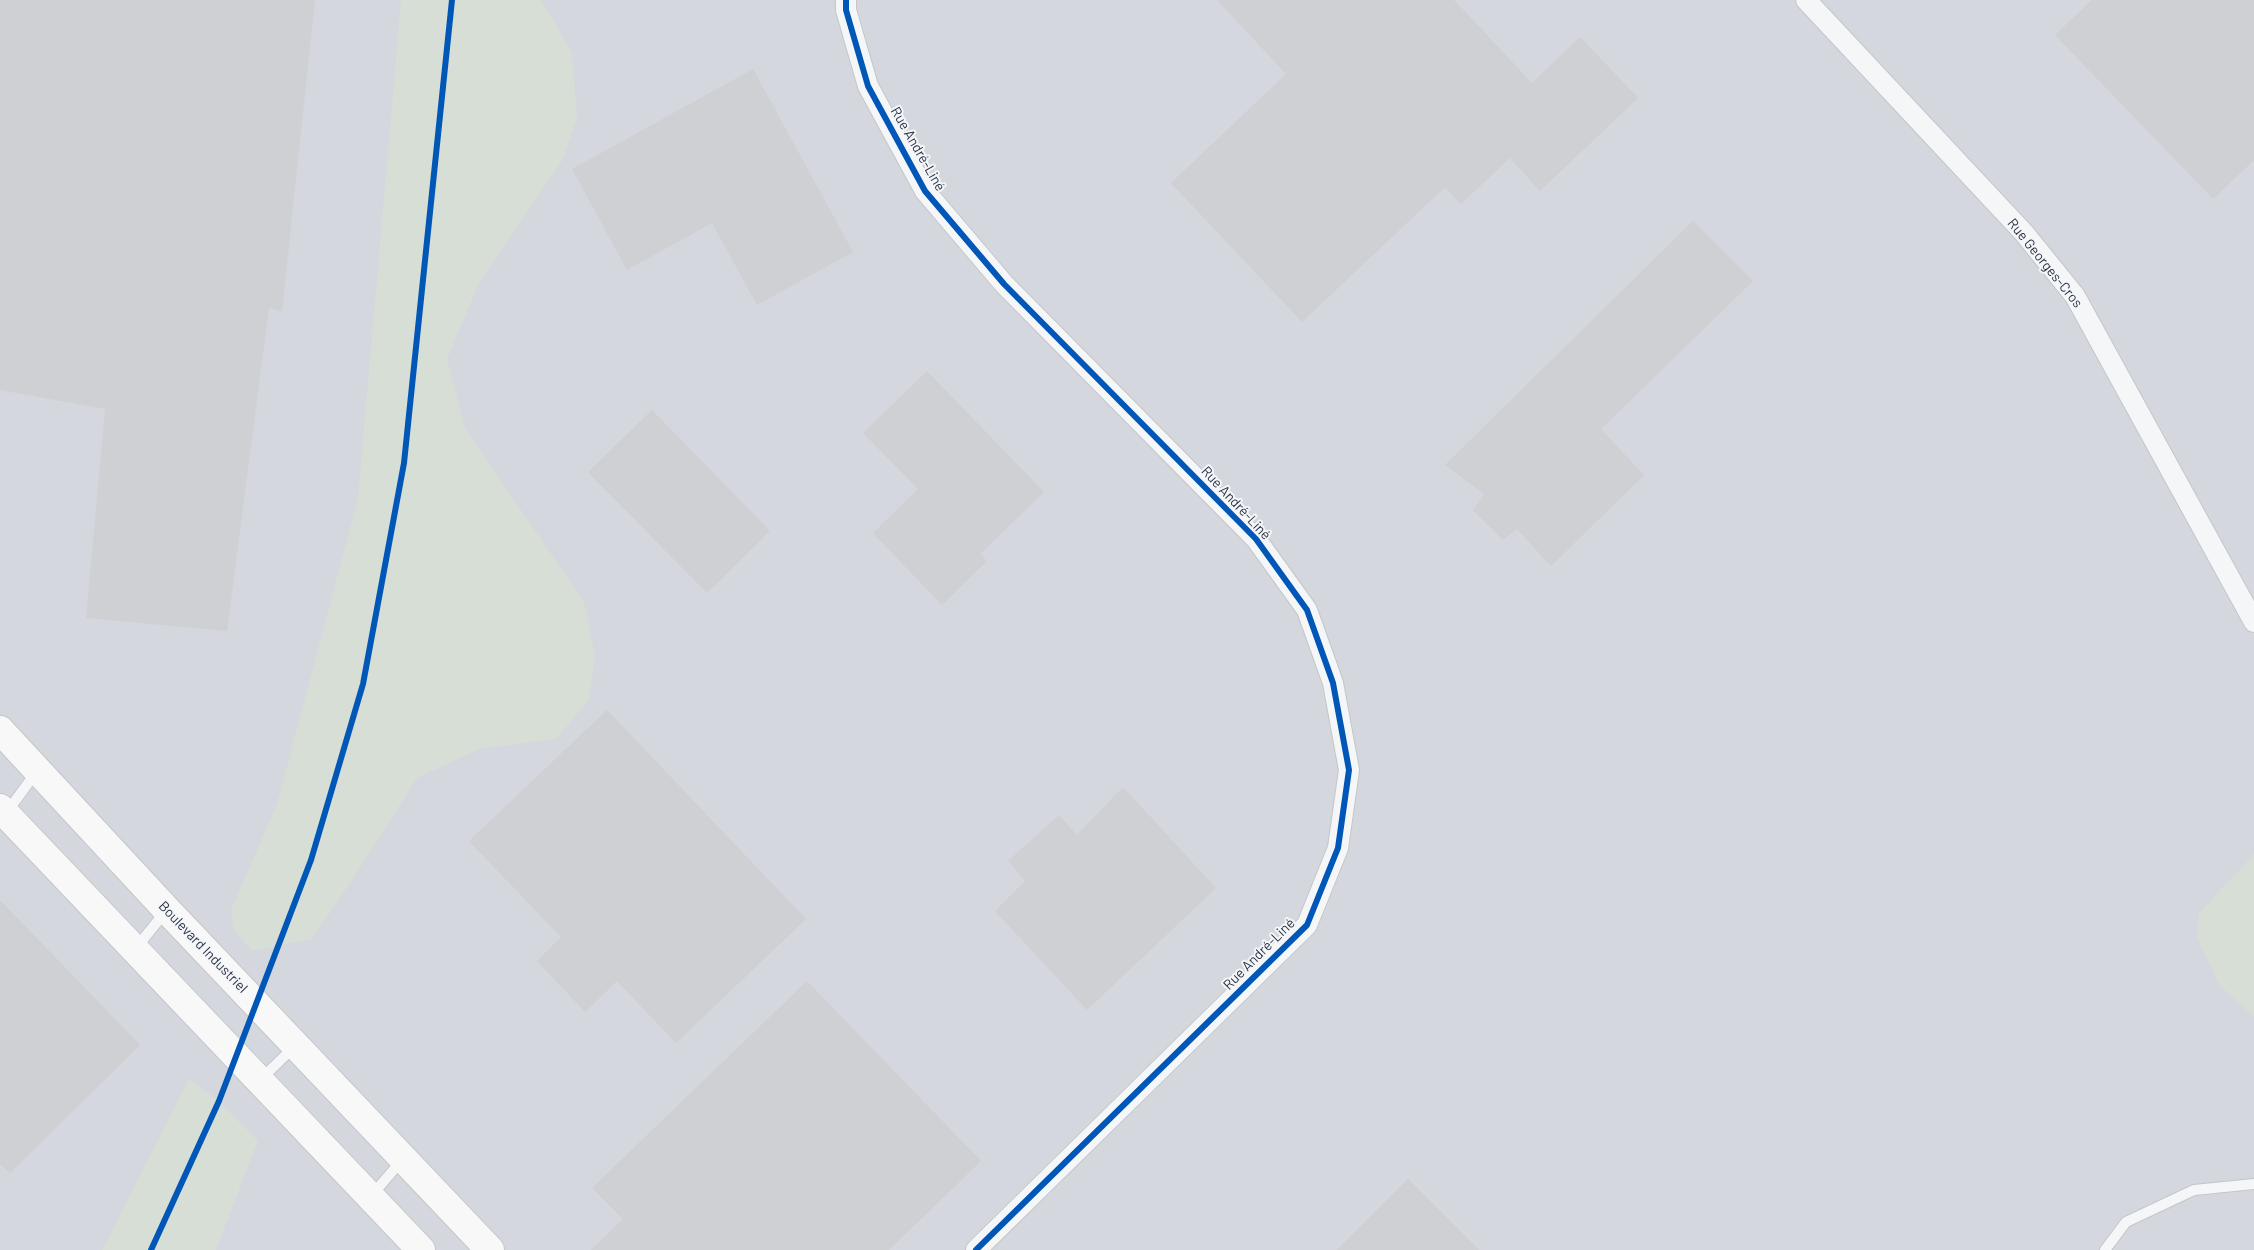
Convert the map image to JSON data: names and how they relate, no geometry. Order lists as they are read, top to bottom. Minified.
{"streets":{"street":["Rue André-Liné","Rue Georges-Cros","Boulevard Industriel"]}}
